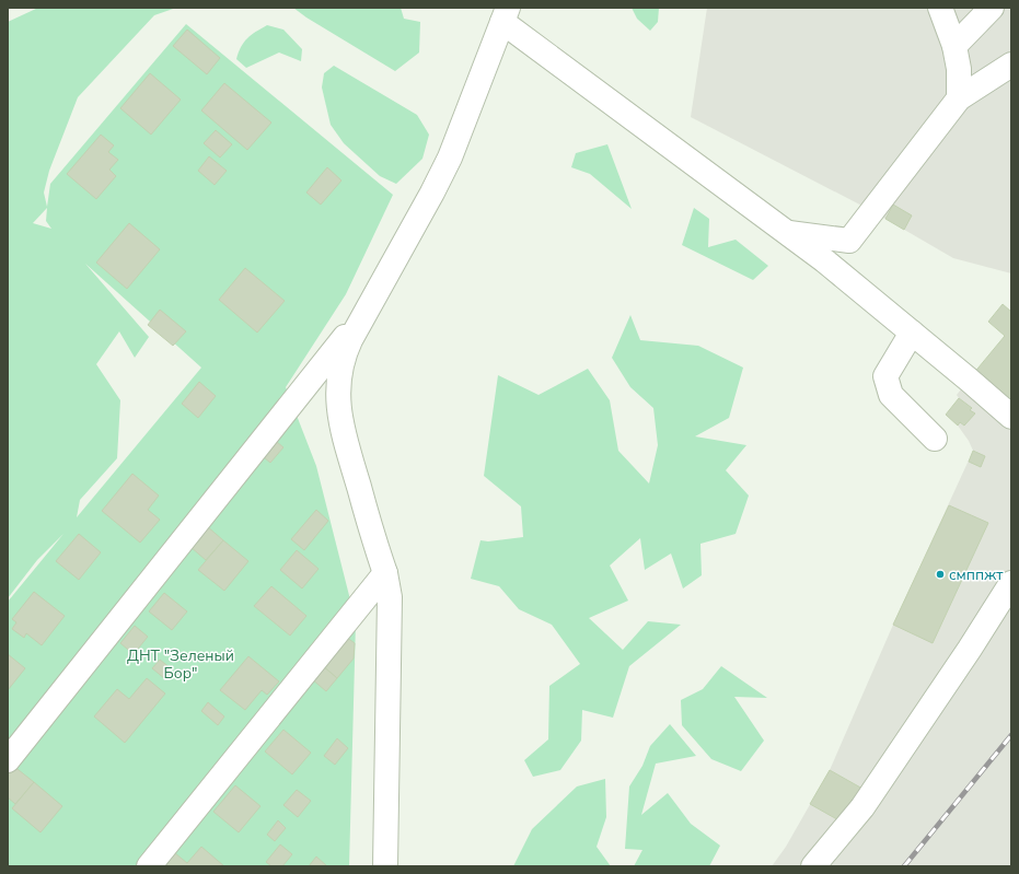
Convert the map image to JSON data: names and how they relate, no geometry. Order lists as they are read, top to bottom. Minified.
{"parks":["ДНТ \"Зеленый Бор\""],"places":["смппжт"]}
